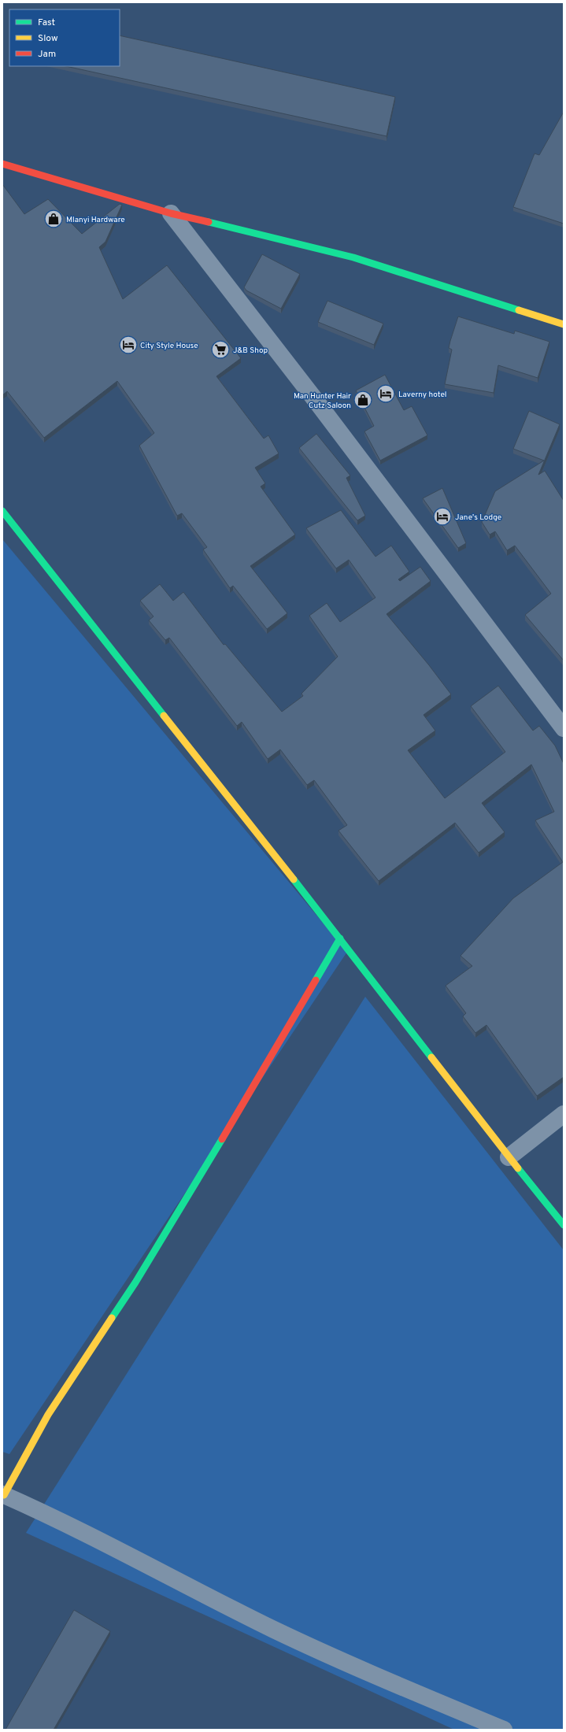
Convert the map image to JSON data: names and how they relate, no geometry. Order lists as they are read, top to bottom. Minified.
{"places":{"shop":["Mlanyi Hardware","Man Hunter Hair Cutz Saloon"],"hotel":["City Style House","Laverny hotel","Jane's Lodge"],"supermarket":["J&B Shop"]},"legend":["Fast","Slow","Jam"]}
